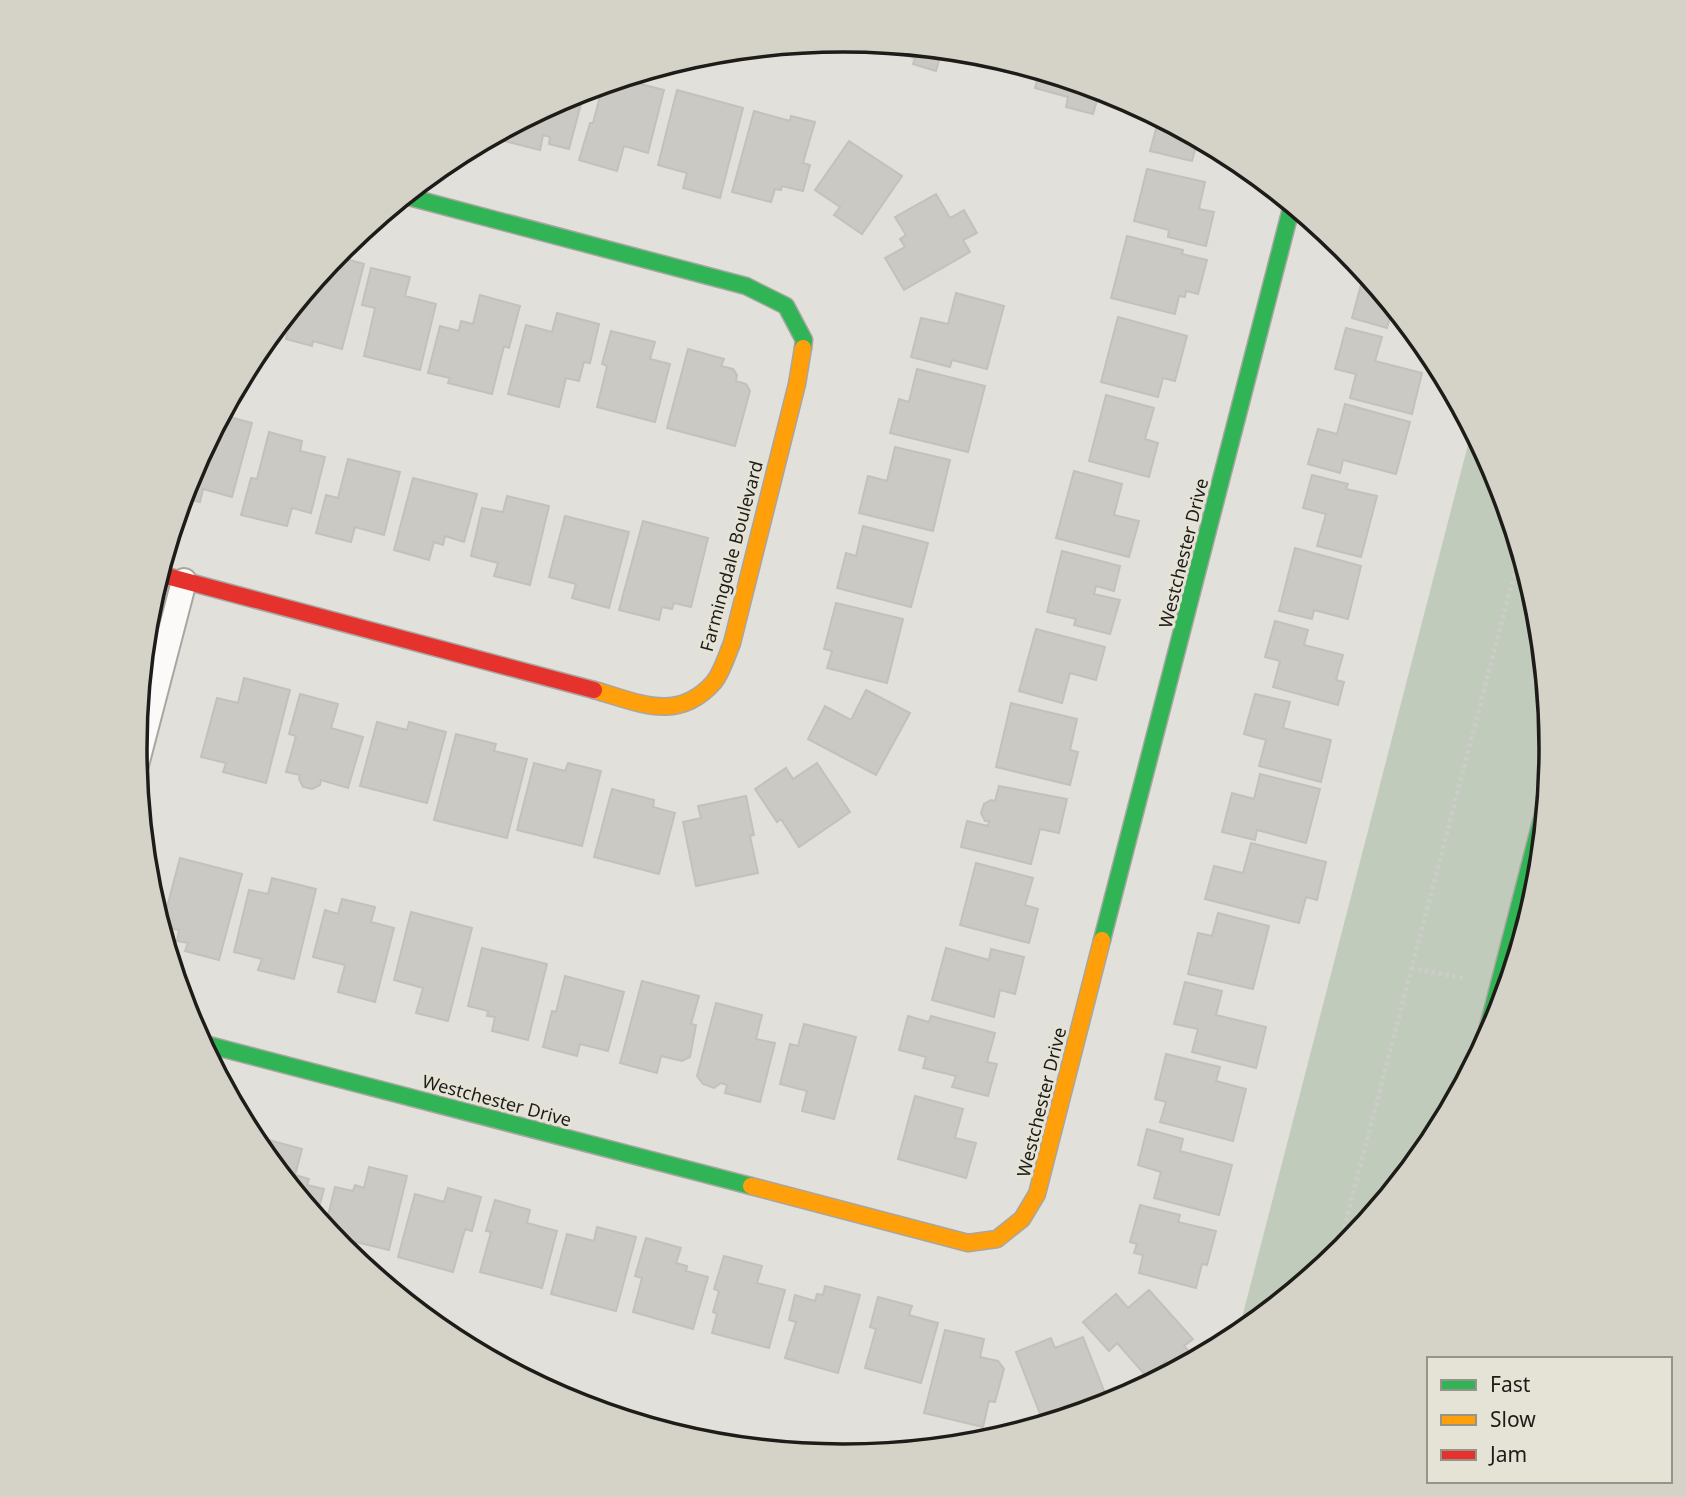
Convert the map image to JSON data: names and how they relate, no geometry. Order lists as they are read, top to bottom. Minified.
{"streets":{"street":["Westchester Drive","Farmingdale Boulevard"]},"legend":["Fast","Slow","Jam"]}
